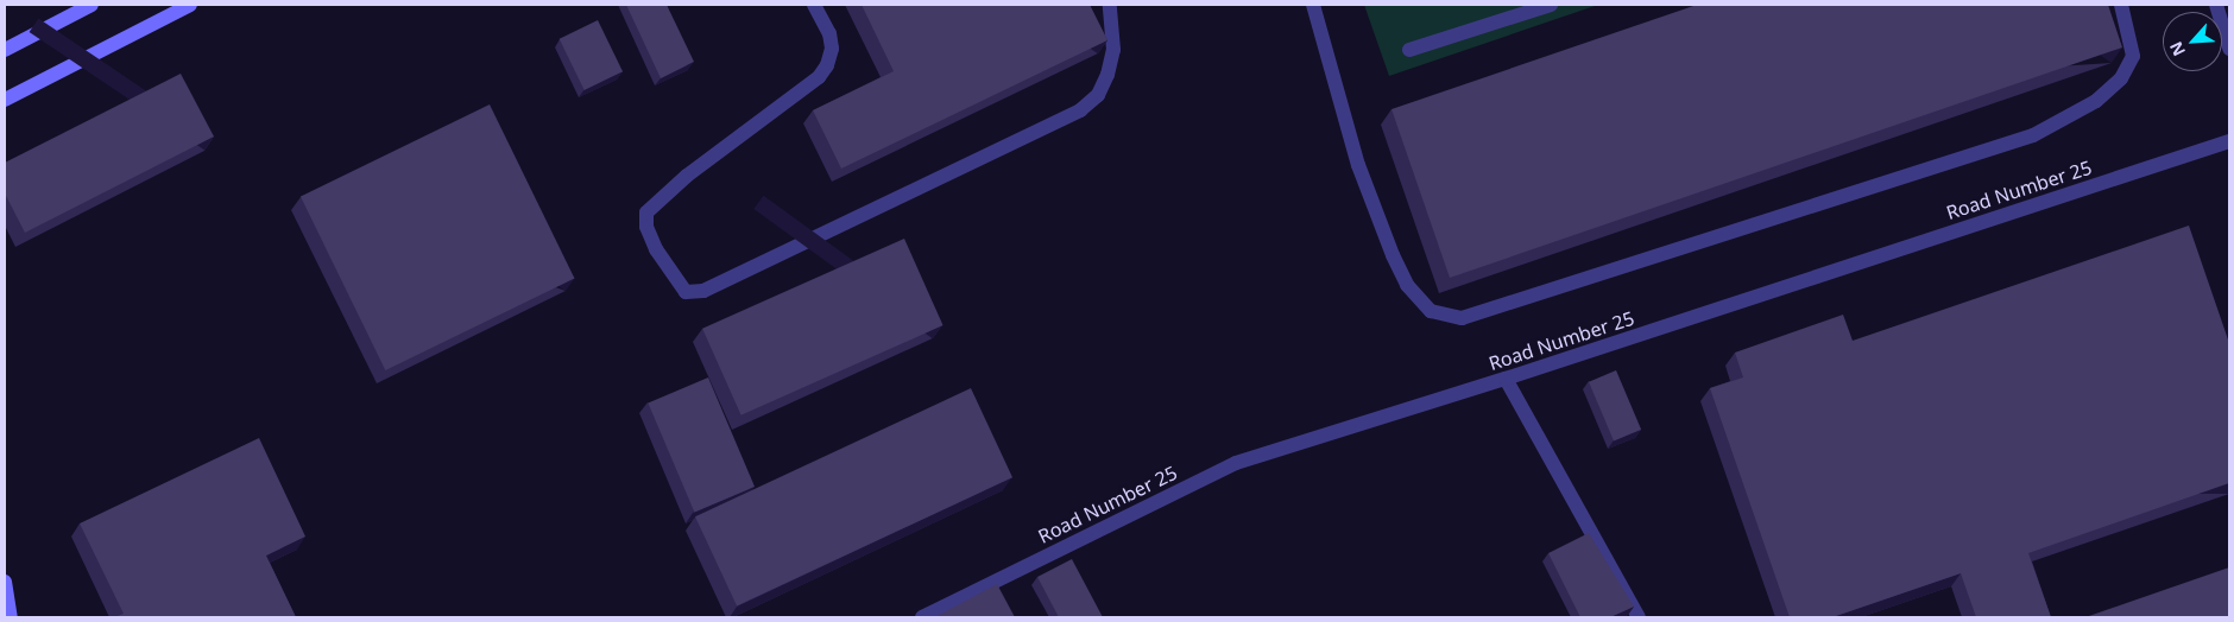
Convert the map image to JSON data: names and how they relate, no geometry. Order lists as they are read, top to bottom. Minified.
{"streets":{"street":["Road Number 25"]},"north":"bottom left"}
